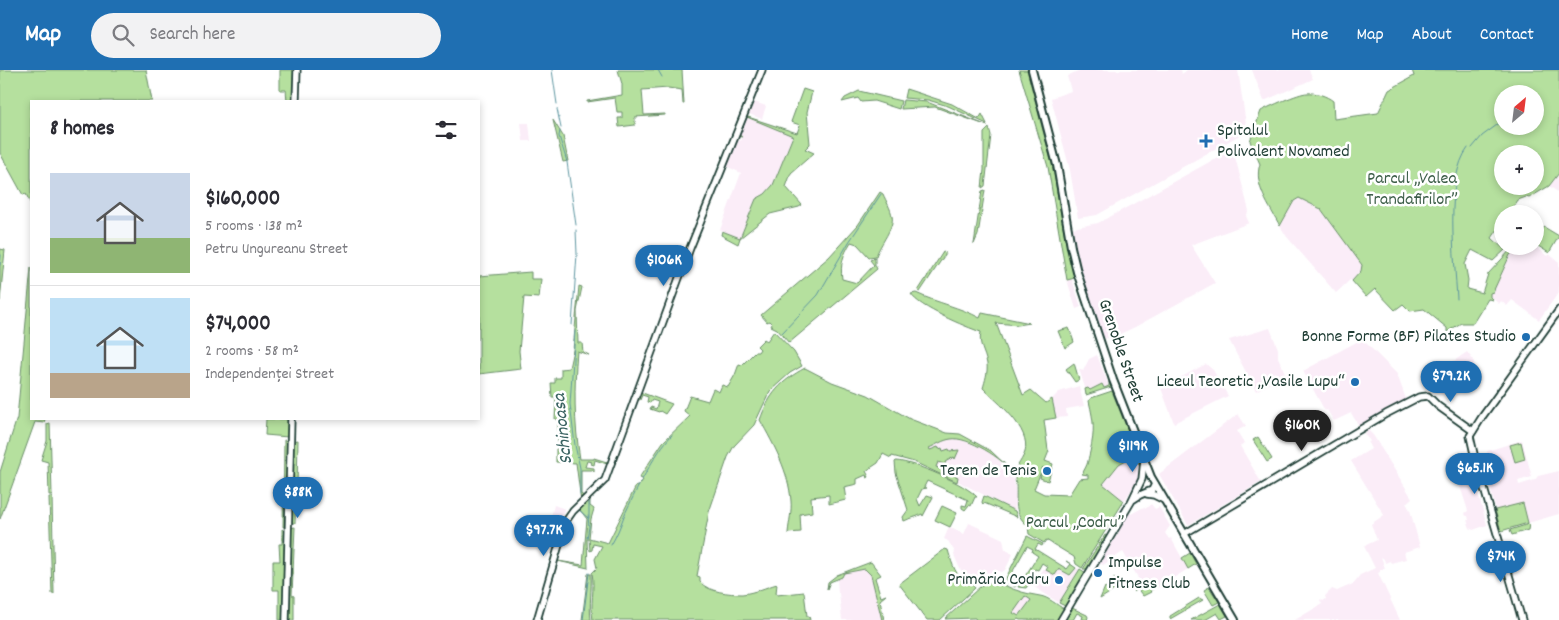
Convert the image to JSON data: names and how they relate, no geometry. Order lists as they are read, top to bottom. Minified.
{"streets":{"main road":["Grenoble Street"]},"water":["Schinoasa"],"parks":["Parcul „Valea Trandafirilor”","Parcul „Codru”"],"places":{"health":["Spitalul Polivalent Novamed"],"other":["Bonne Forme (BF) Pilates Studio","Liceul Teoretic „Vasile Lupu“","Teren de Tenis","Impulse Fitness Club","Primăria Codru"]},"north":"top right","page":{"header":"Map","search":"Search here","nav":["Home","Map","About","Contact"],"map_buttons":["+","−"],"heading":"8 homes","list":[{"name":"$160,000","note":"5 rooms · 138 m² · Petru Ungureanu Street"},{"name":"$74,000","note":"2 rooms · 58 m² · Independenței Street"}],"price":["$106K","$79.2K","$160K","$119K","$65.1K","$88K","$97.7K","$74K"]}}
